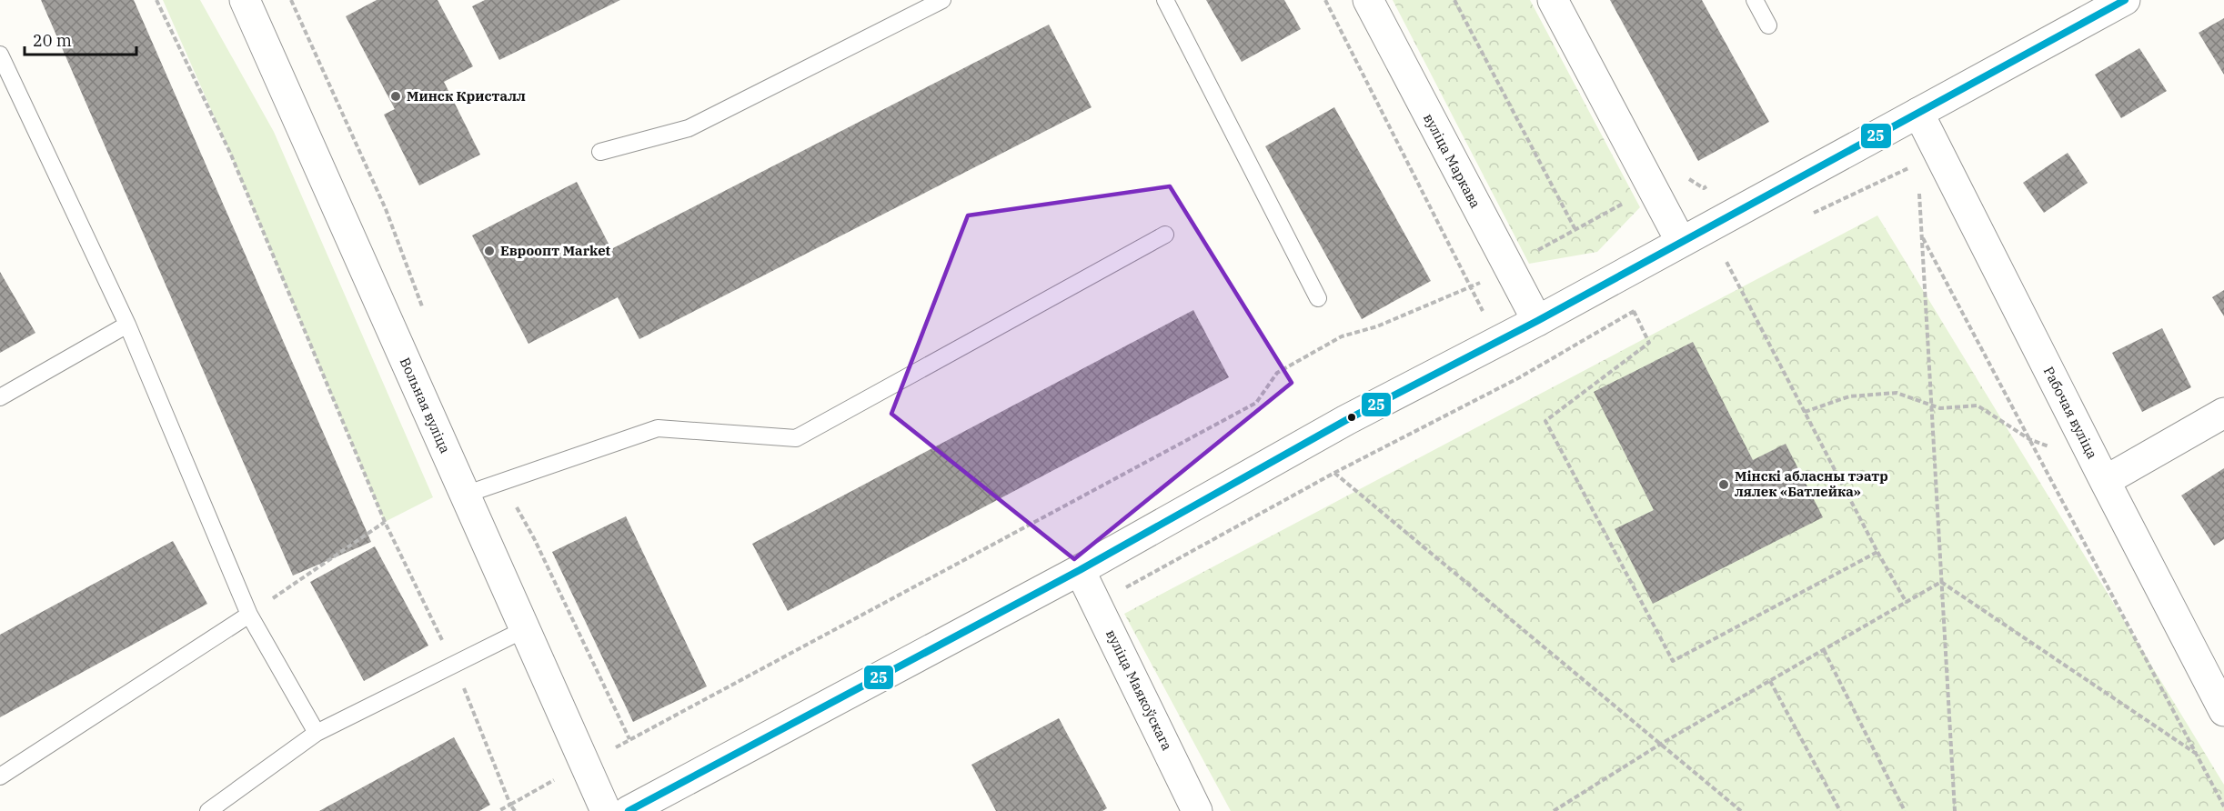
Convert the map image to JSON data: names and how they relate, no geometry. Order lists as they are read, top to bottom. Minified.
{"streets":{"street":["вуліца Маркава","Вольная вуліца","Рабочая вуліца","вуліца Маякоўскага"]},"places":["Минск Кристалл","Евроопт Market","Мінскі абласны тэатр лялек «Батлейка»"],"lines":["transit line 25"],"scale_bar":"20 m"}
